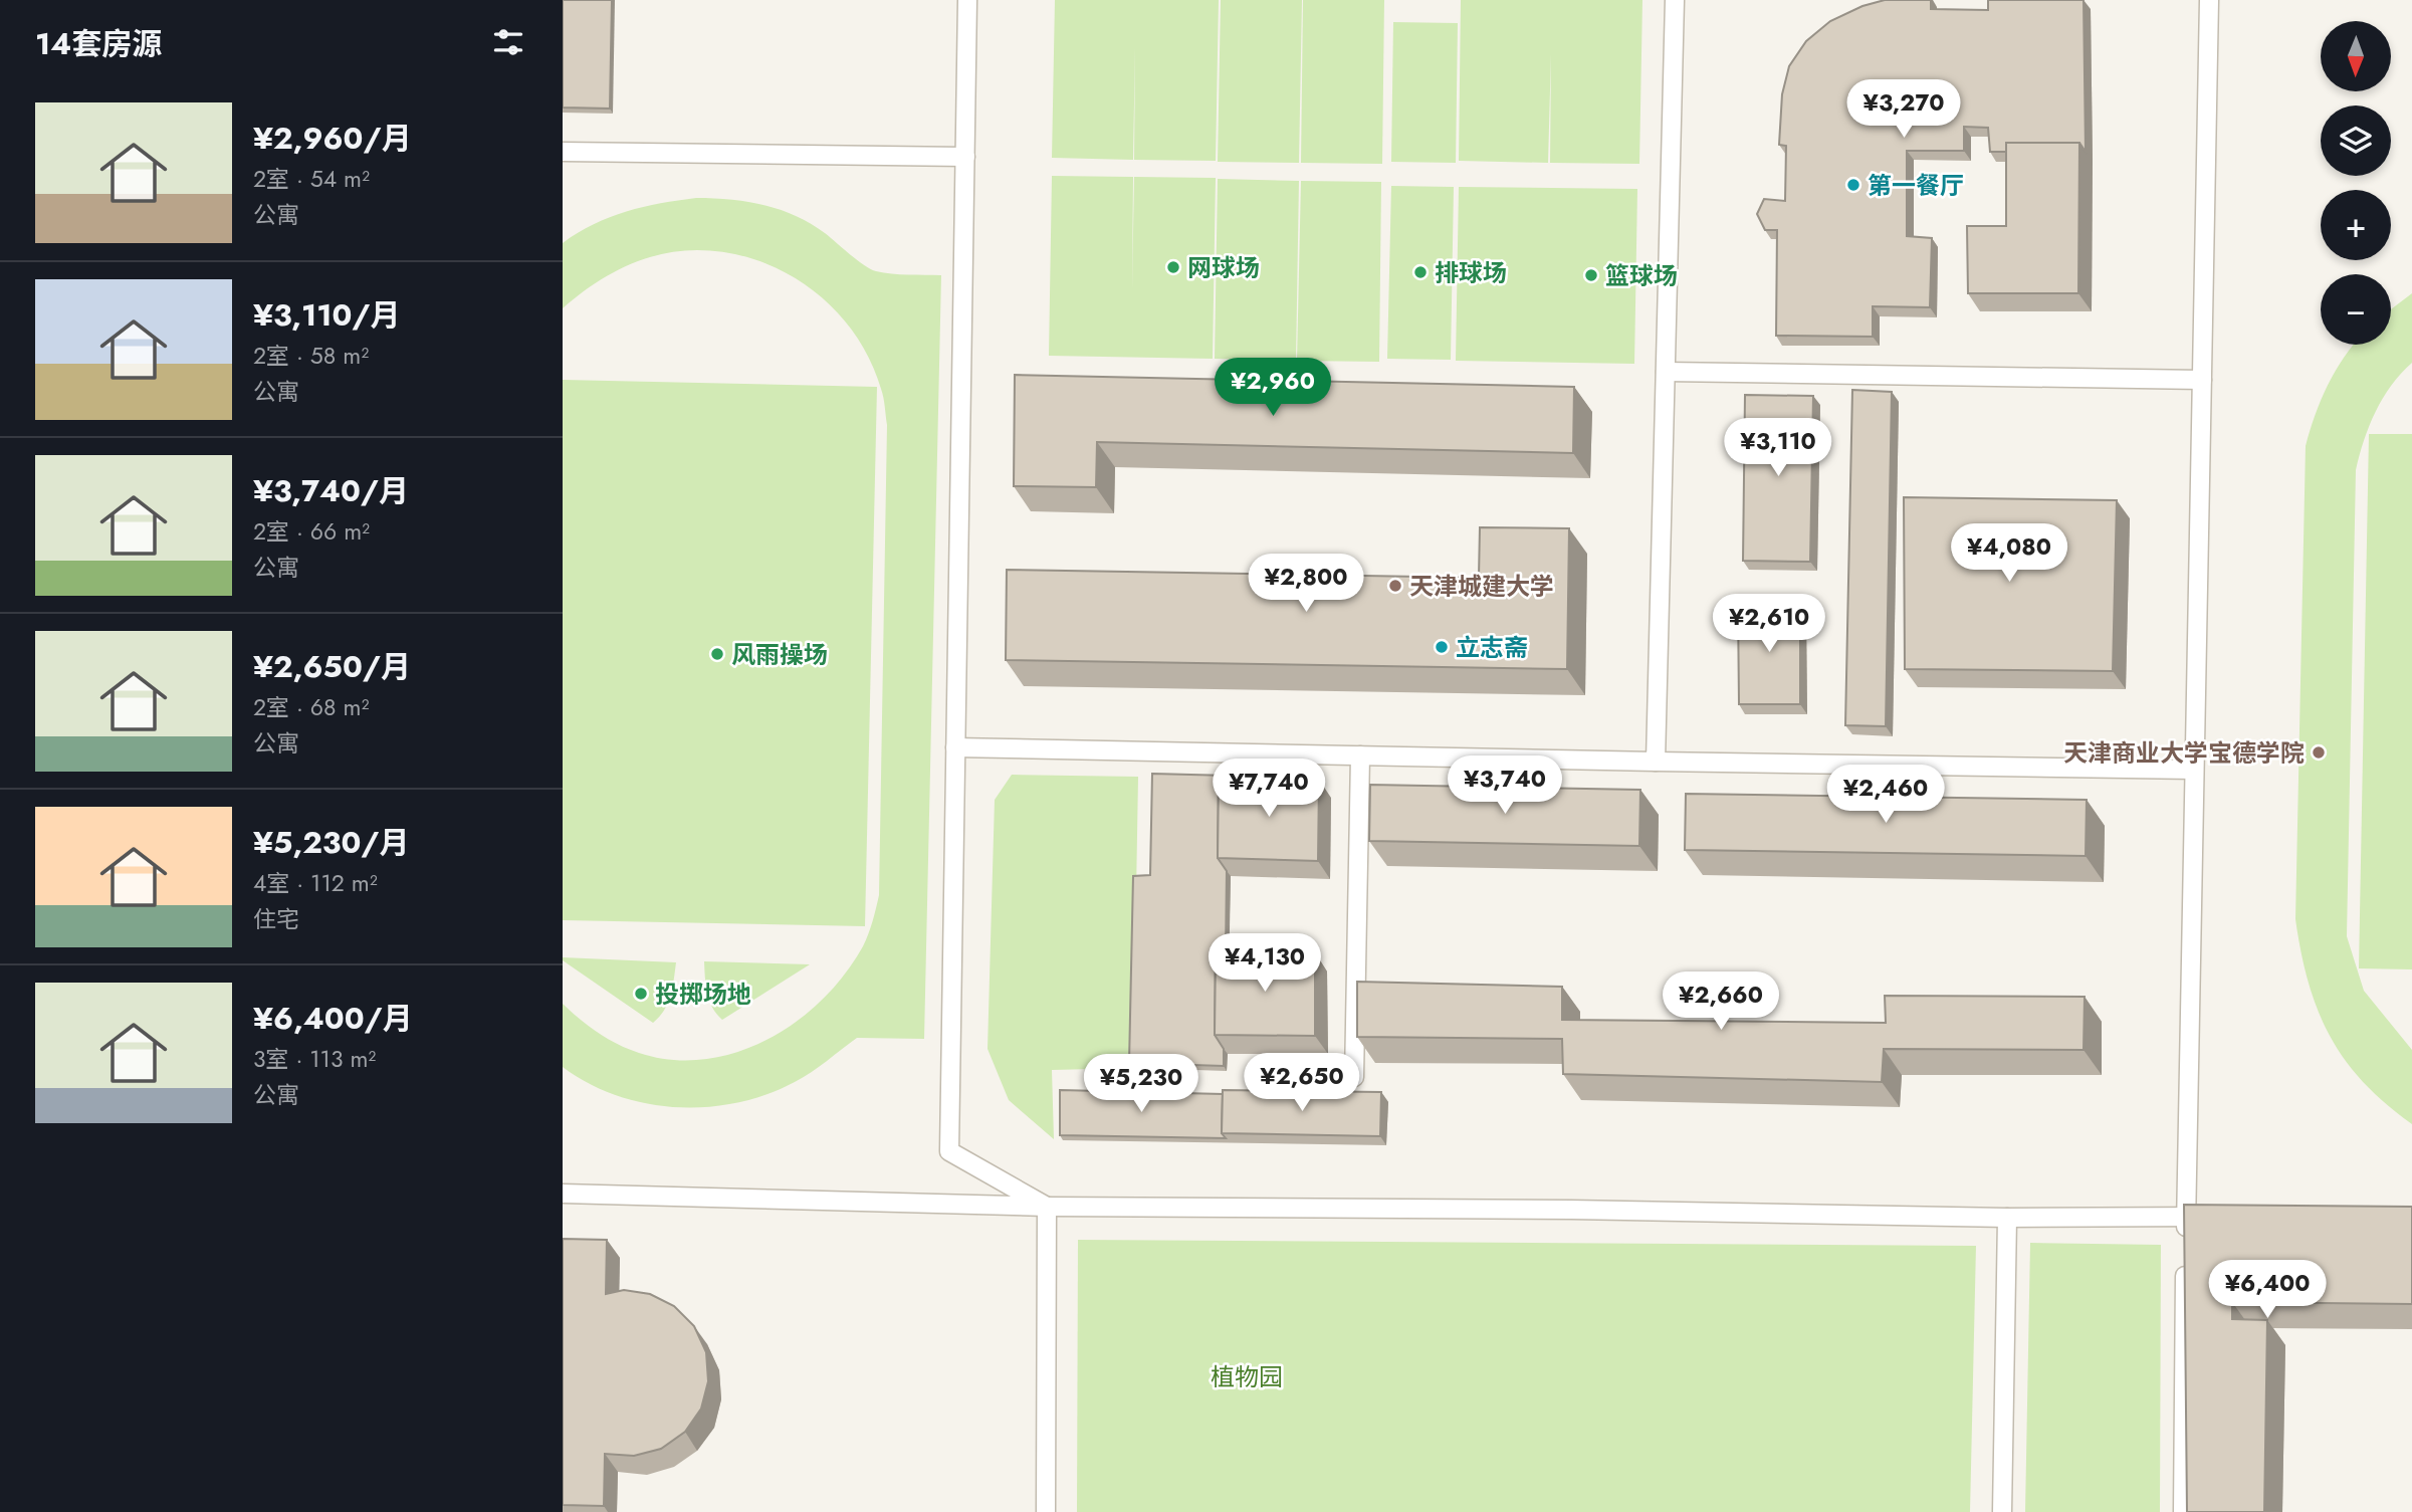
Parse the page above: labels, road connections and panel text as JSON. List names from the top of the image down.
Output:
{
  "parks": ["植物园"],
  "places": [
    "第一餐厅",
    "网球场",
    "排球场",
    "篮球场",
    "天津城建大学",
    "立志斋",
    "风雨操场",
    "天津商业大学宝德学院",
    "投掷场地"
  ],
  "north": "bottom",
  "page": {
    "heading": "14套房源",
    "map_buttons": ["+", "−"],
    "price": [
      "¥3,270",
      "¥2,960",
      "¥3,110",
      "¥4,080",
      "¥2,800",
      "¥2,610",
      "¥3,740",
      "¥7,740",
      "¥2,460",
      "¥4,130",
      "¥2,660",
      "¥2,650",
      "¥5,230",
      "¥6,400"
    ],
    "list": [
      {
        "name": "¥2,960/月",
        "note": "2室 · 54 m² · 公寓"
      },
      {
        "name": "¥3,110/月",
        "note": "2室 · 58 m² · 公寓"
      },
      {
        "name": "¥3,740/月",
        "note": "2室 · 66 m² · 公寓"
      },
      {
        "name": "¥2,650/月",
        "note": "2室 · 68 m² · 公寓"
      },
      {
        "name": "¥5,230/月",
        "note": "4室 · 112 m² · 住宅"
      },
      {
        "name": "¥6,400/月",
        "note": "3室 · 113 m² · 公寓"
      }
    ]
  }
}
